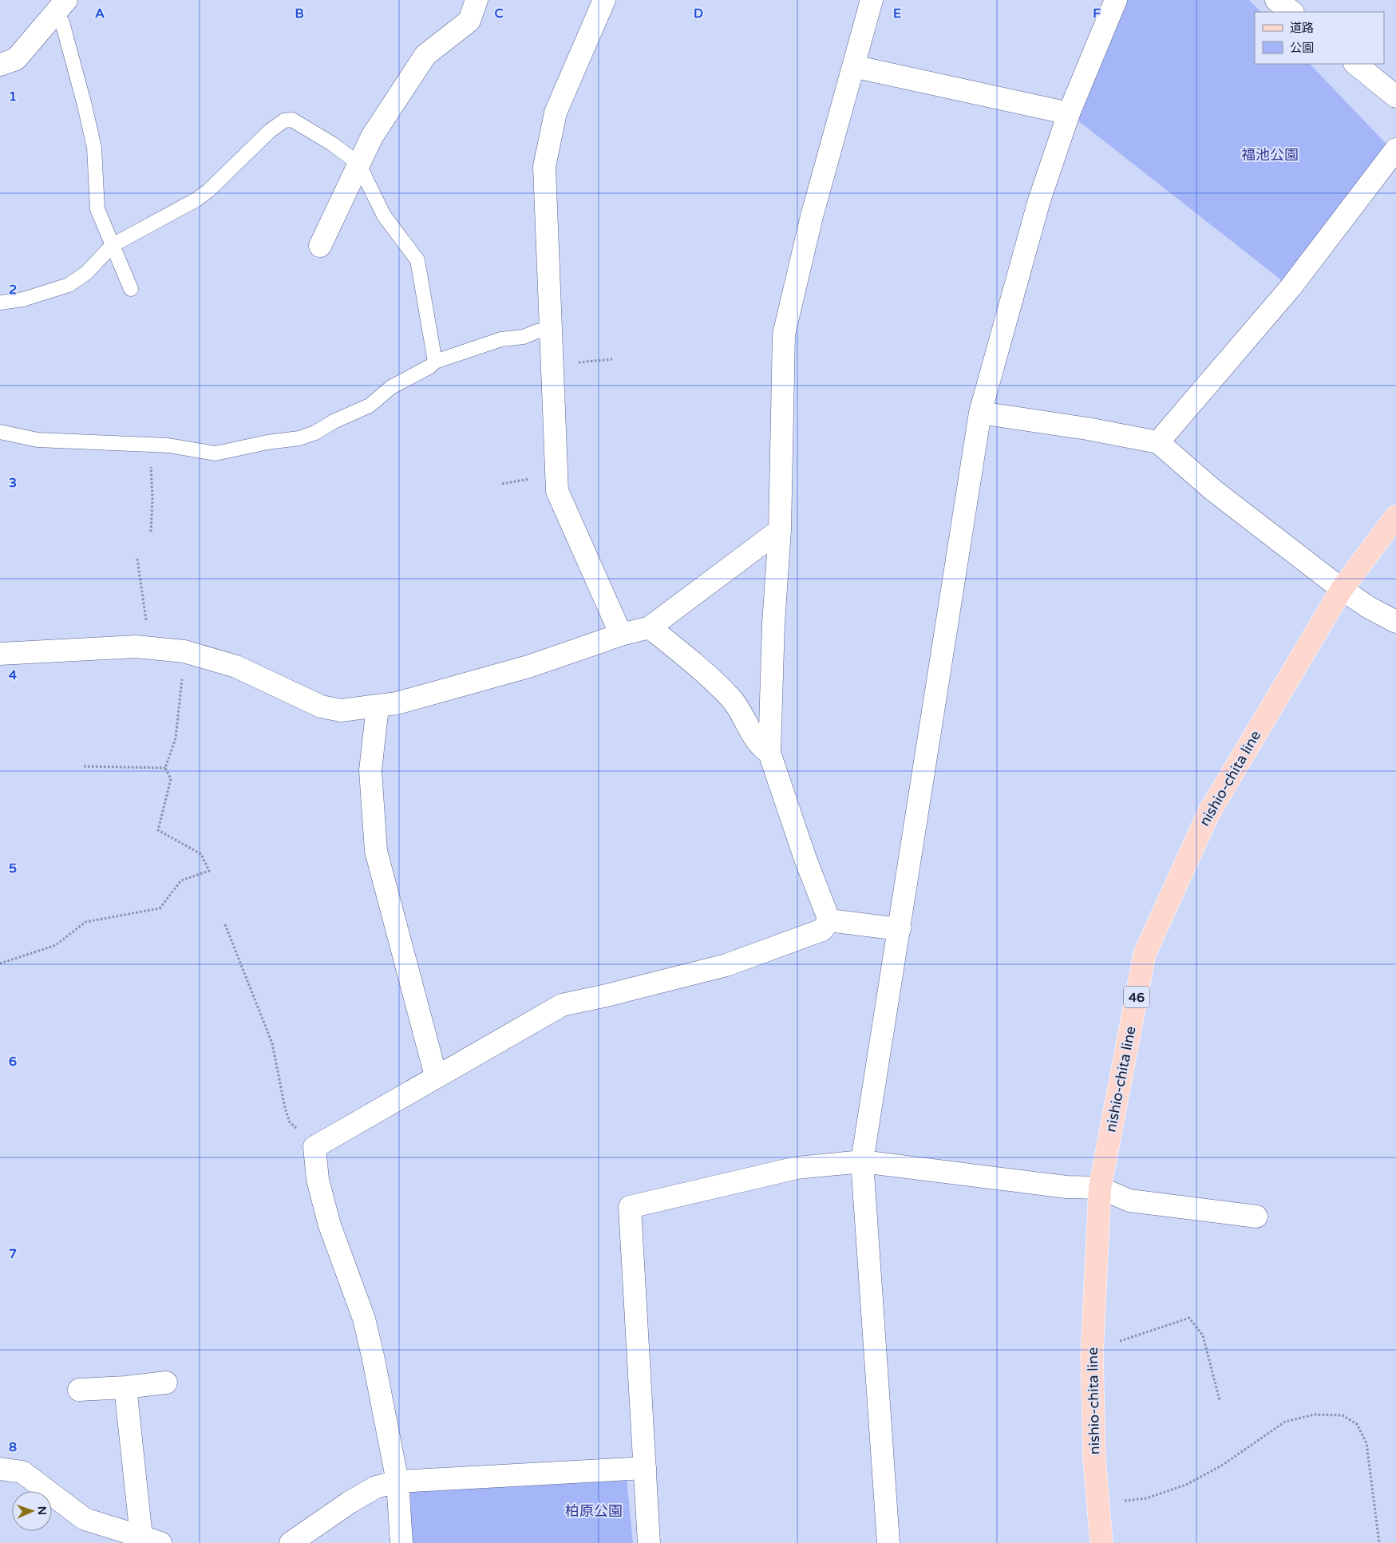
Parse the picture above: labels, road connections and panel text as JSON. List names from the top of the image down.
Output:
{
  "streets": {
    "main road": ["nishio-chita line", "46"]
  },
  "parks": ["福池公園", "柏原公園"],
  "legend": ["道路", "公園"],
  "north": "right",
  "grid": {
    "columns": [
      "A",
      "B",
      "C",
      "D",
      "E",
      "F"
    ],
    "rows": [
      "1",
      "2",
      "3",
      "4",
      "5",
      "6",
      "7",
      "8"
    ]
  }
}
